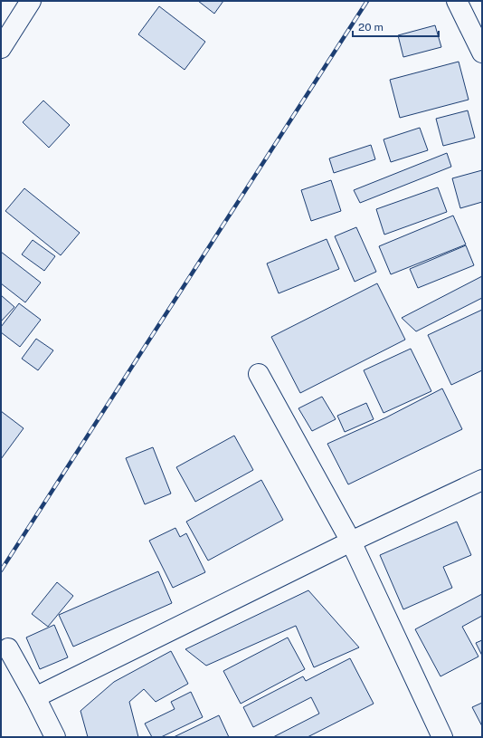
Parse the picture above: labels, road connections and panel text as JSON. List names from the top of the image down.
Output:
{
  "scale_bar": "20 m"
}
